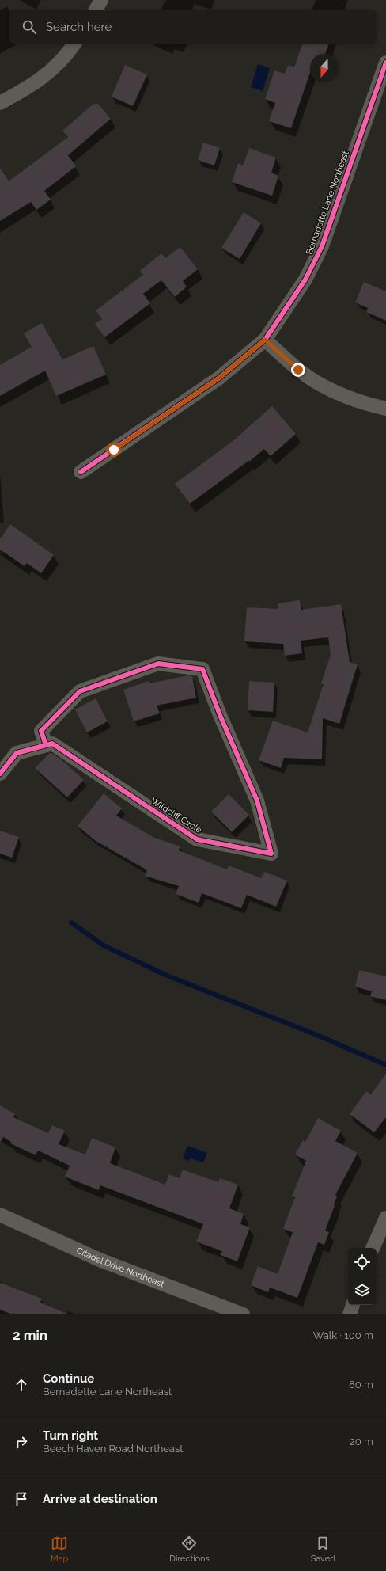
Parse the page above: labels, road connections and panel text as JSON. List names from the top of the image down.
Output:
{
  "streets": {
    "street": ["Bernadette Lane Northeast", "Wildcliff Circle", "Citadel Drive Northeast"]
  },
  "north": "bottom",
  "page": {
    "search": "Search here",
    "heading": ["2 min", "Walk · 100 m"],
    "list": [
      ["Continue", "Bernadette Lane Northeast", "80 m"],
      ["Turn right", "Beech Haven Road Northeast", "20 m"],
      "Arrive at destination"
    ],
    "nav": ["Map", "Directions", "Saved"]
  }
}
